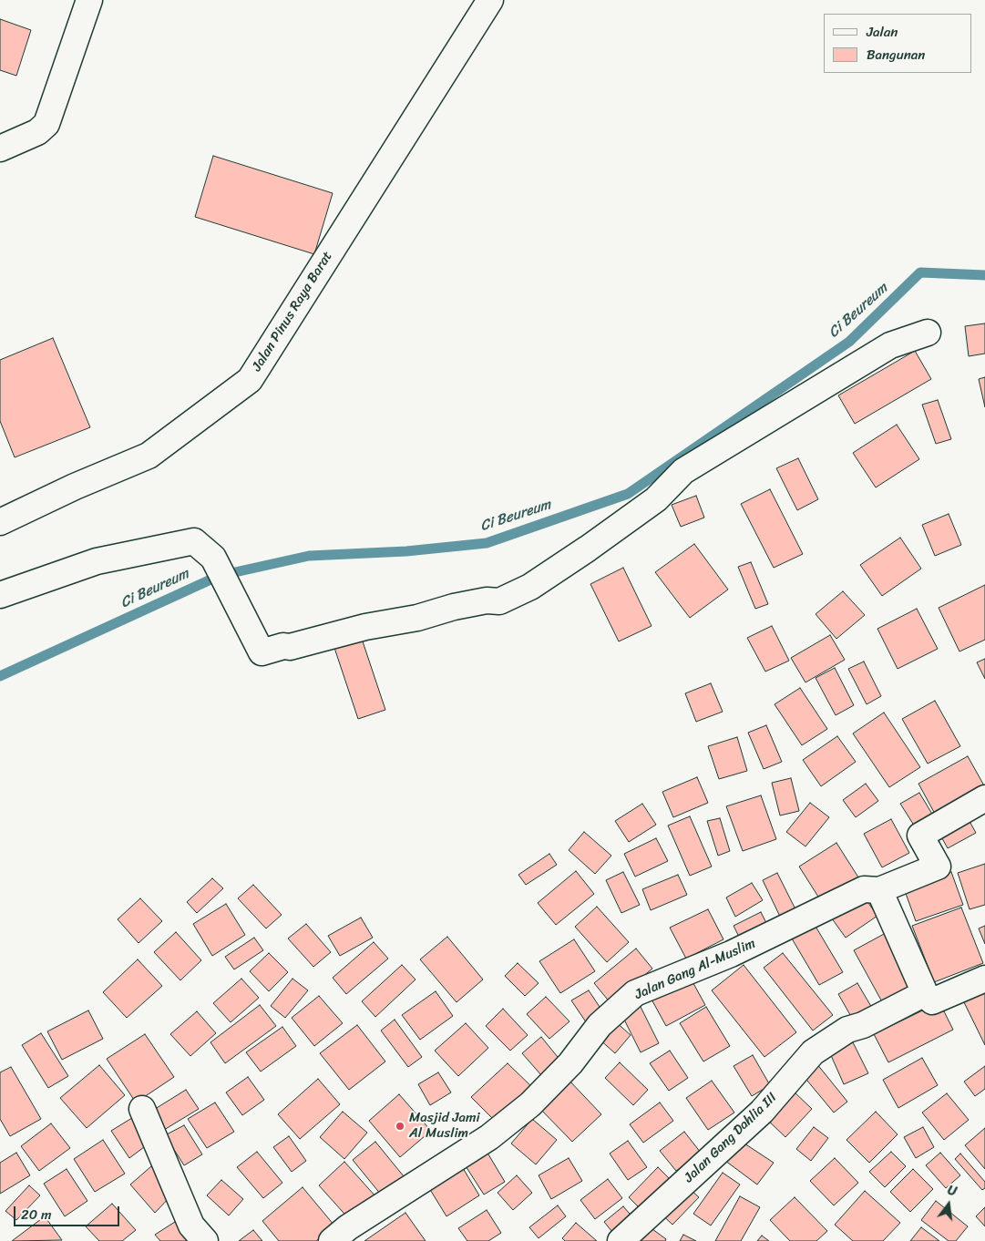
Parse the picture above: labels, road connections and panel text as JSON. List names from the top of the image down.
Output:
{
  "streets": {
    "street": ["Jalan Pinus Raya Barat", "Jalan Gang Al-Muslim", "Jalan Gang Dahlia III"]
  },
  "water": ["Ci Beureum"],
  "places": ["Masjid Jami Al Muslim"],
  "legend": ["Jalan", "Bangunan"],
  "scale_bar": "20 m",
  "north": "top"
}
